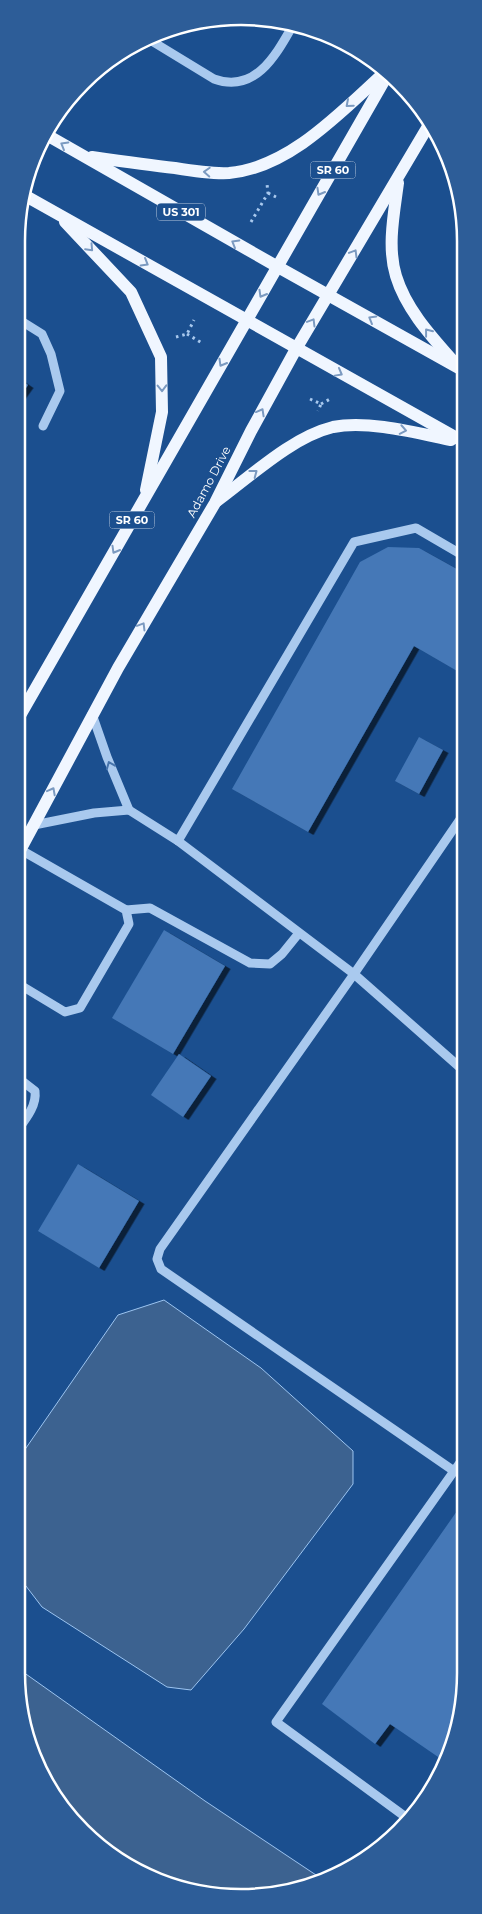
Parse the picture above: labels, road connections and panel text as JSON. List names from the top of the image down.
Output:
{
  "streets": {
    "main road": ["SR 60", "US 301", "Adamo Drive"]
  },
  "crossings": [
    ["SR 60", "US 301"],
    ["US 301", "Adamo Drive"]
  ]
}
